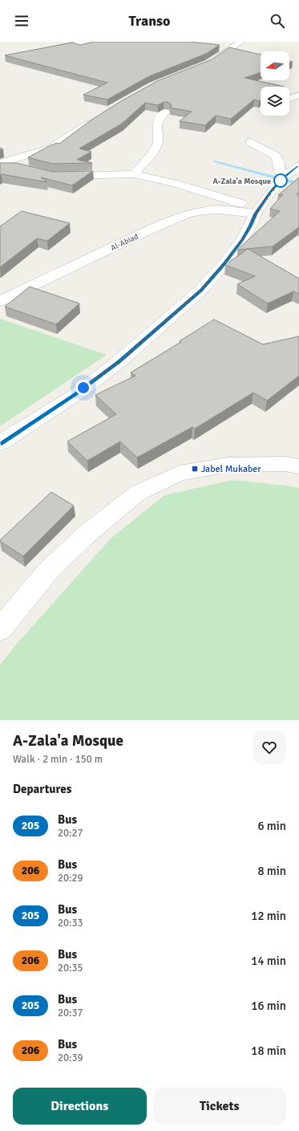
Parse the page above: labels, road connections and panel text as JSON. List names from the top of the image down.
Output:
{
  "streets": {
    "street": ["Al-Abiad"]
  },
  "places": {
    "other": ["A-Zala'a Mosque"],
    "transit": ["Jabel Mukaber"]
  },
  "lines": ["bus line 205"],
  "north": "left",
  "page": {
    "header": "Transo",
    "heading": [
      ["A-Zala'a Mosque", "Walk · 2 min · 150 m"],
      "Departures"
    ],
    "list": [
      {
        "mark": "205",
        "name": "Bus",
        "note": "20:27",
        "value": "6 min"
      },
      {
        "mark": "206",
        "name": "Bus",
        "note": "20:29",
        "value": "8 min"
      },
      {
        "mark": "205",
        "name": "Bus",
        "note": "20:33",
        "value": "12 min"
      },
      {
        "mark": "206",
        "name": "Bus",
        "note": "20:35",
        "value": "14 min"
      },
      {
        "mark": "205",
        "name": "Bus",
        "note": "20:37",
        "value": "16 min"
      },
      {
        "mark": "206",
        "name": "Bus",
        "note": "20:39",
        "value": "18 min"
      }
    ],
    "buttons": ["Directions", "Tickets"]
  }
}
